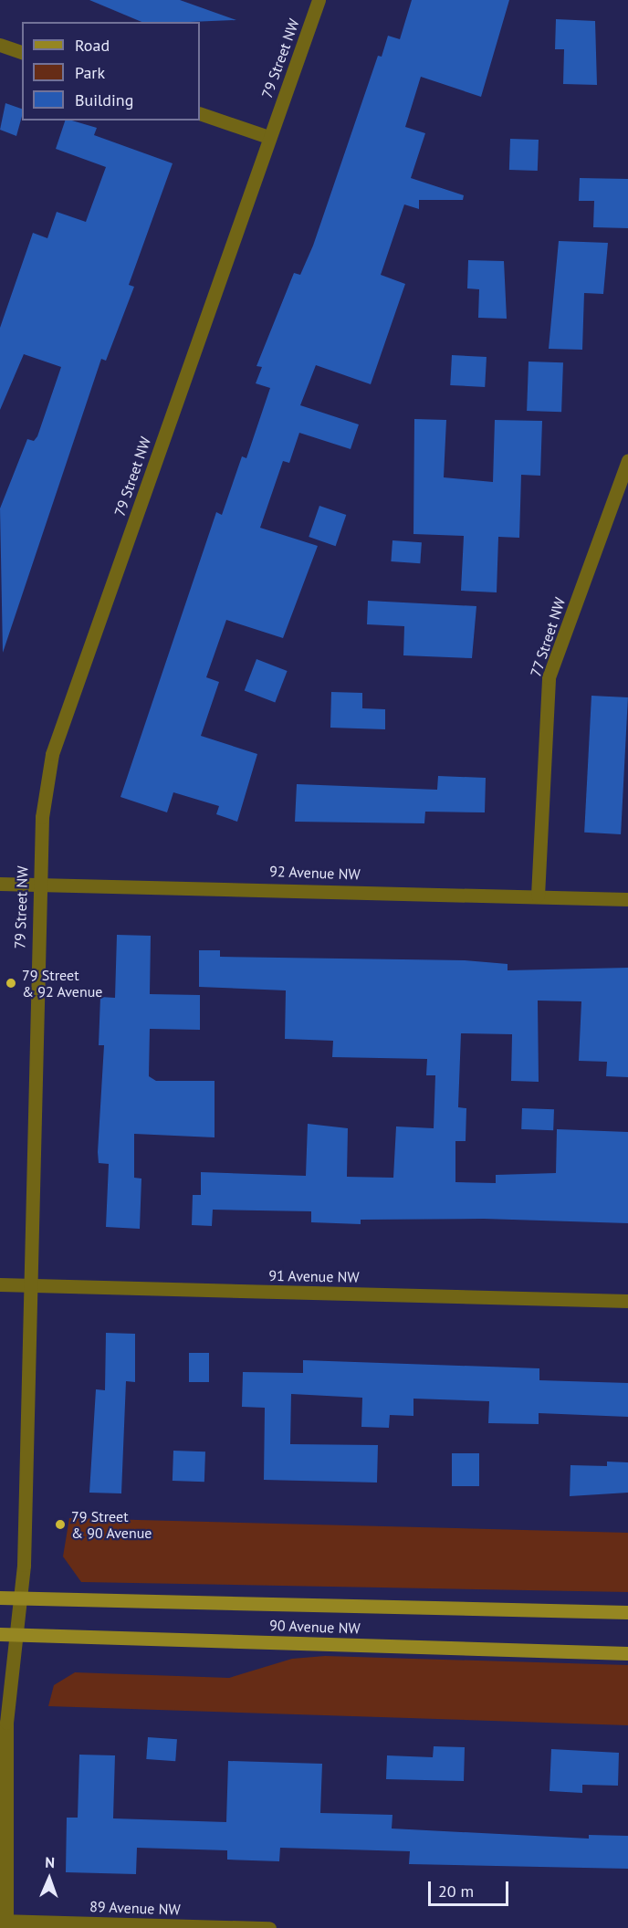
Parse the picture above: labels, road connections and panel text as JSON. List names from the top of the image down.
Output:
{
  "streets": {
    "main road": ["90 Avenue NW"],
    "street": [
      "79 Street NW",
      "77 Street NW",
      "92 Avenue NW",
      "91 Avenue NW",
      "89 Avenue NW"
    ]
  },
  "crossings": [
    ["79 Street NW", "92 Avenue NW"],
    ["79 Street NW", "91 Avenue NW"],
    ["79 Street NW", "90 Avenue NW"],
    ["79 Street NW", "89 Avenue NW"],
    ["77 Street NW", "92 Avenue NW"]
  ],
  "places": ["79 Street & 92 Avenue", "79 Street & 90 Avenue"],
  "legend": ["Road", "Park", "Building"],
  "scale_bar": "20 m",
  "north": "top"
}
